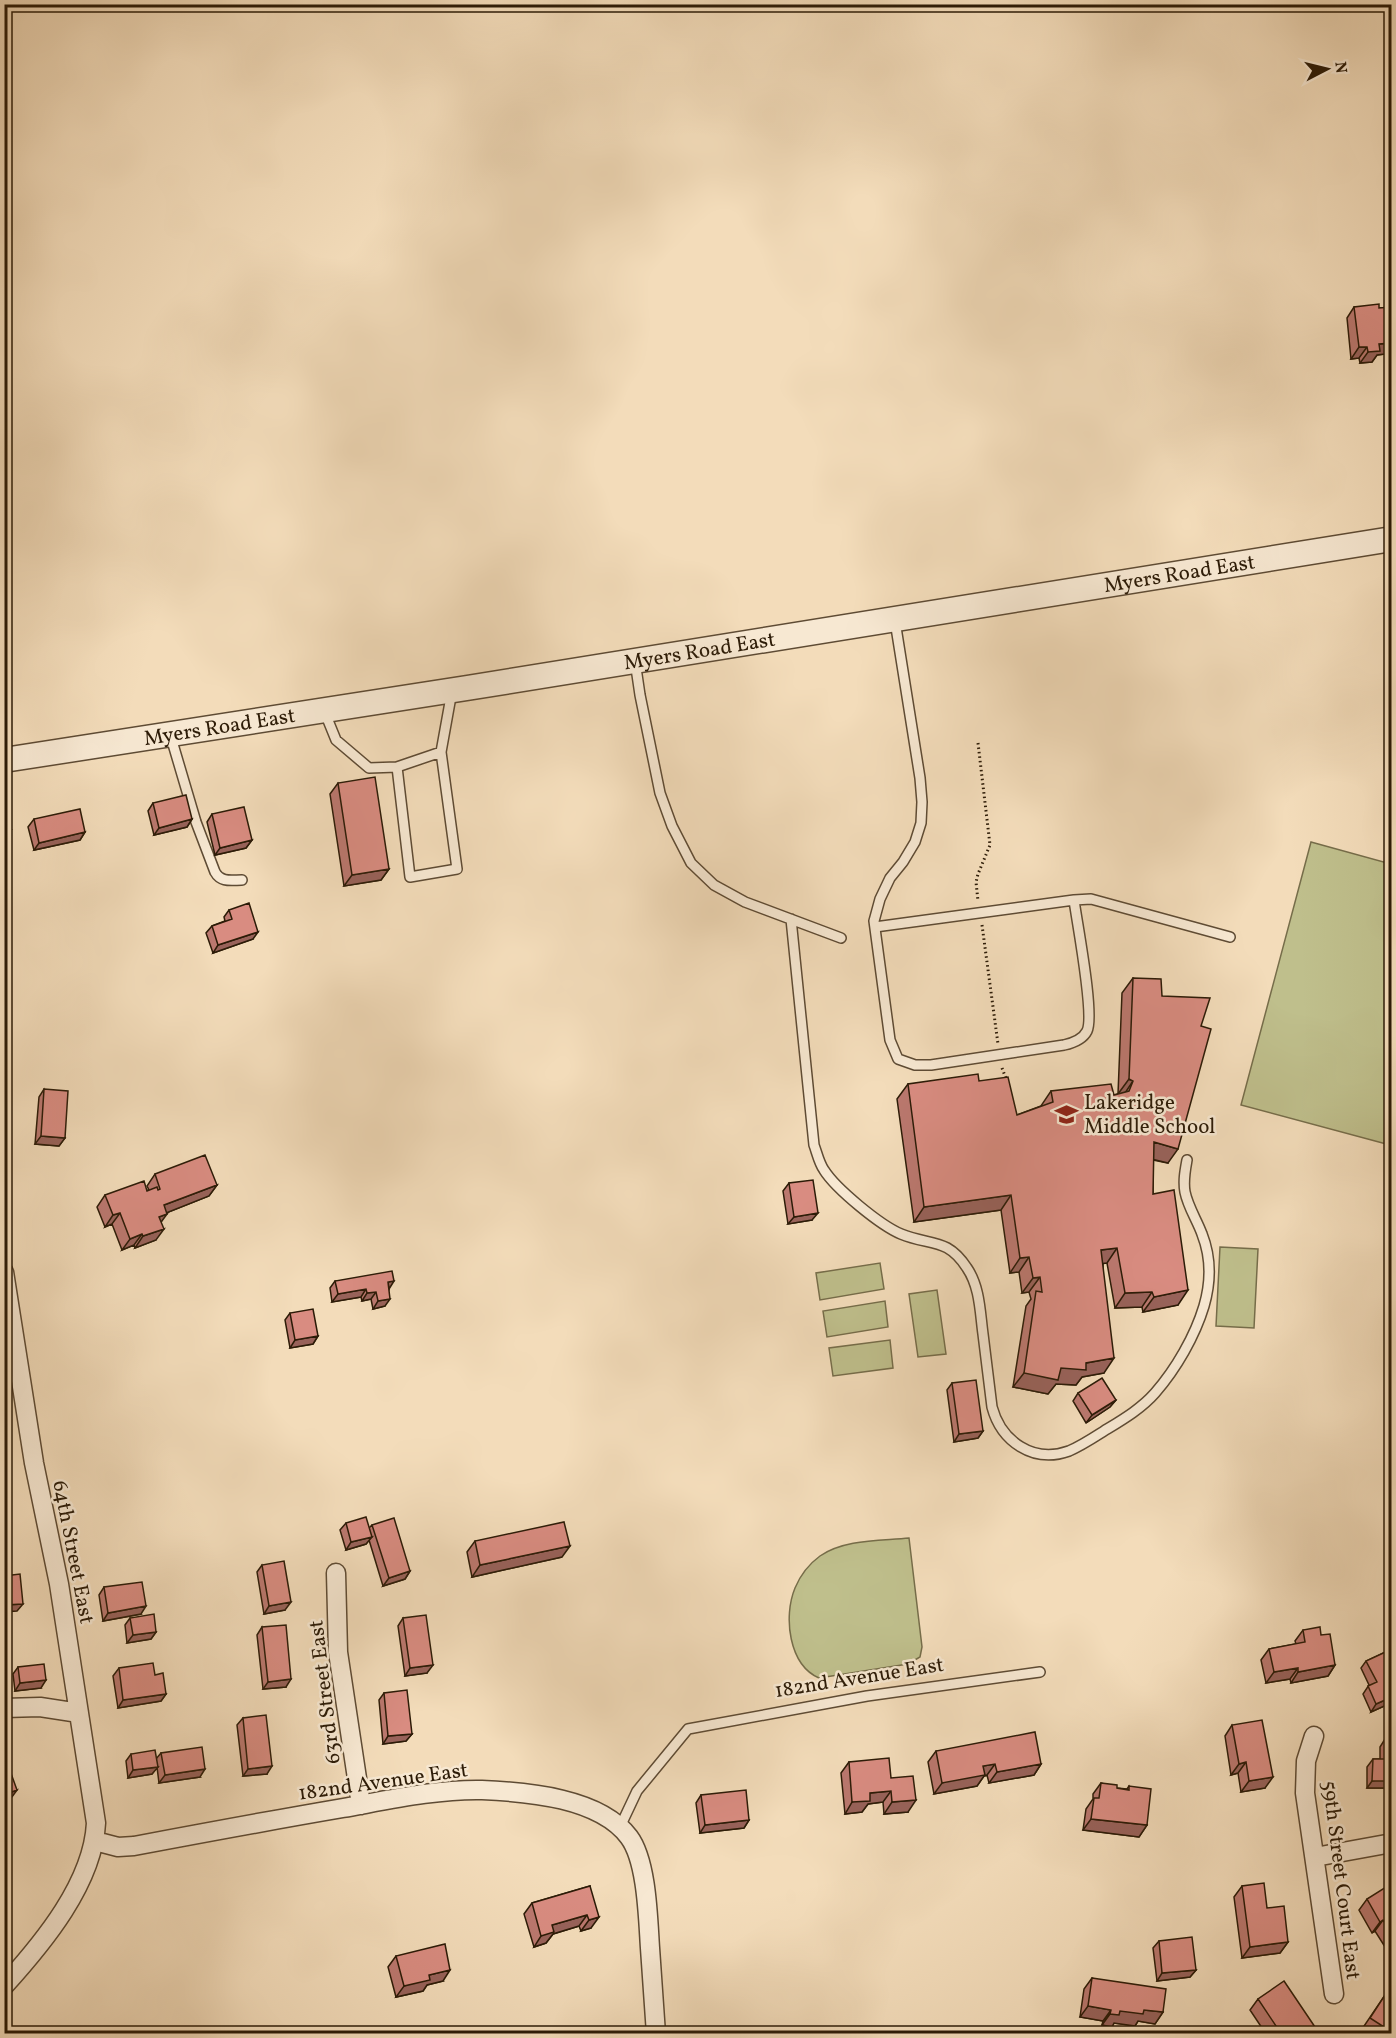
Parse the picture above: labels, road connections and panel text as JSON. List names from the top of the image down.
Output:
{
  "streets": {
    "street": [
      "Myers Road East",
      "64th Street East",
      "182nd Avenue East",
      "63rd Street East",
      "59th Street Court East"
    ]
  },
  "crossings": [
    ["64th Street East", "182nd Avenue East"],
    ["182nd Avenue East", "63rd Street East"]
  ],
  "places": {
    "school or university": ["Lakeridge Middle School"]
  },
  "north": "right"
}
